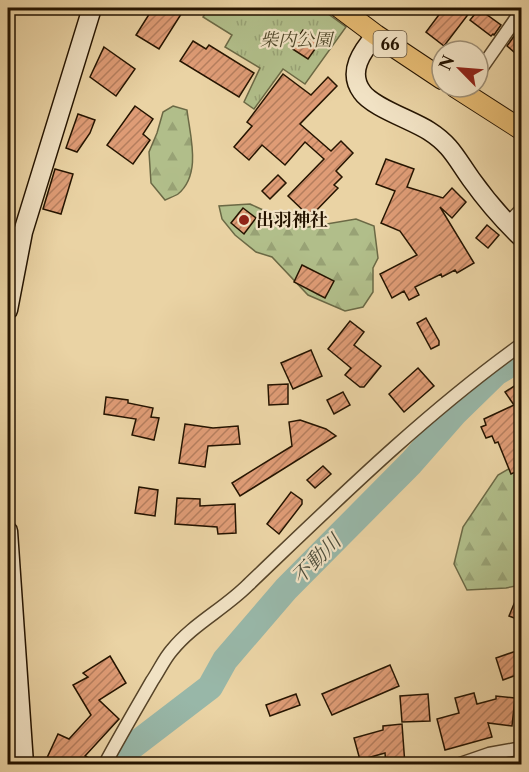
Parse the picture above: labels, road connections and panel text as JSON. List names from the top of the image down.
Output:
{
  "streets": {
    "main road": ["66"]
  },
  "water": ["不動川"],
  "parks": ["柴内公園"],
  "places": ["出羽神社"],
  "north": "top left"
}
